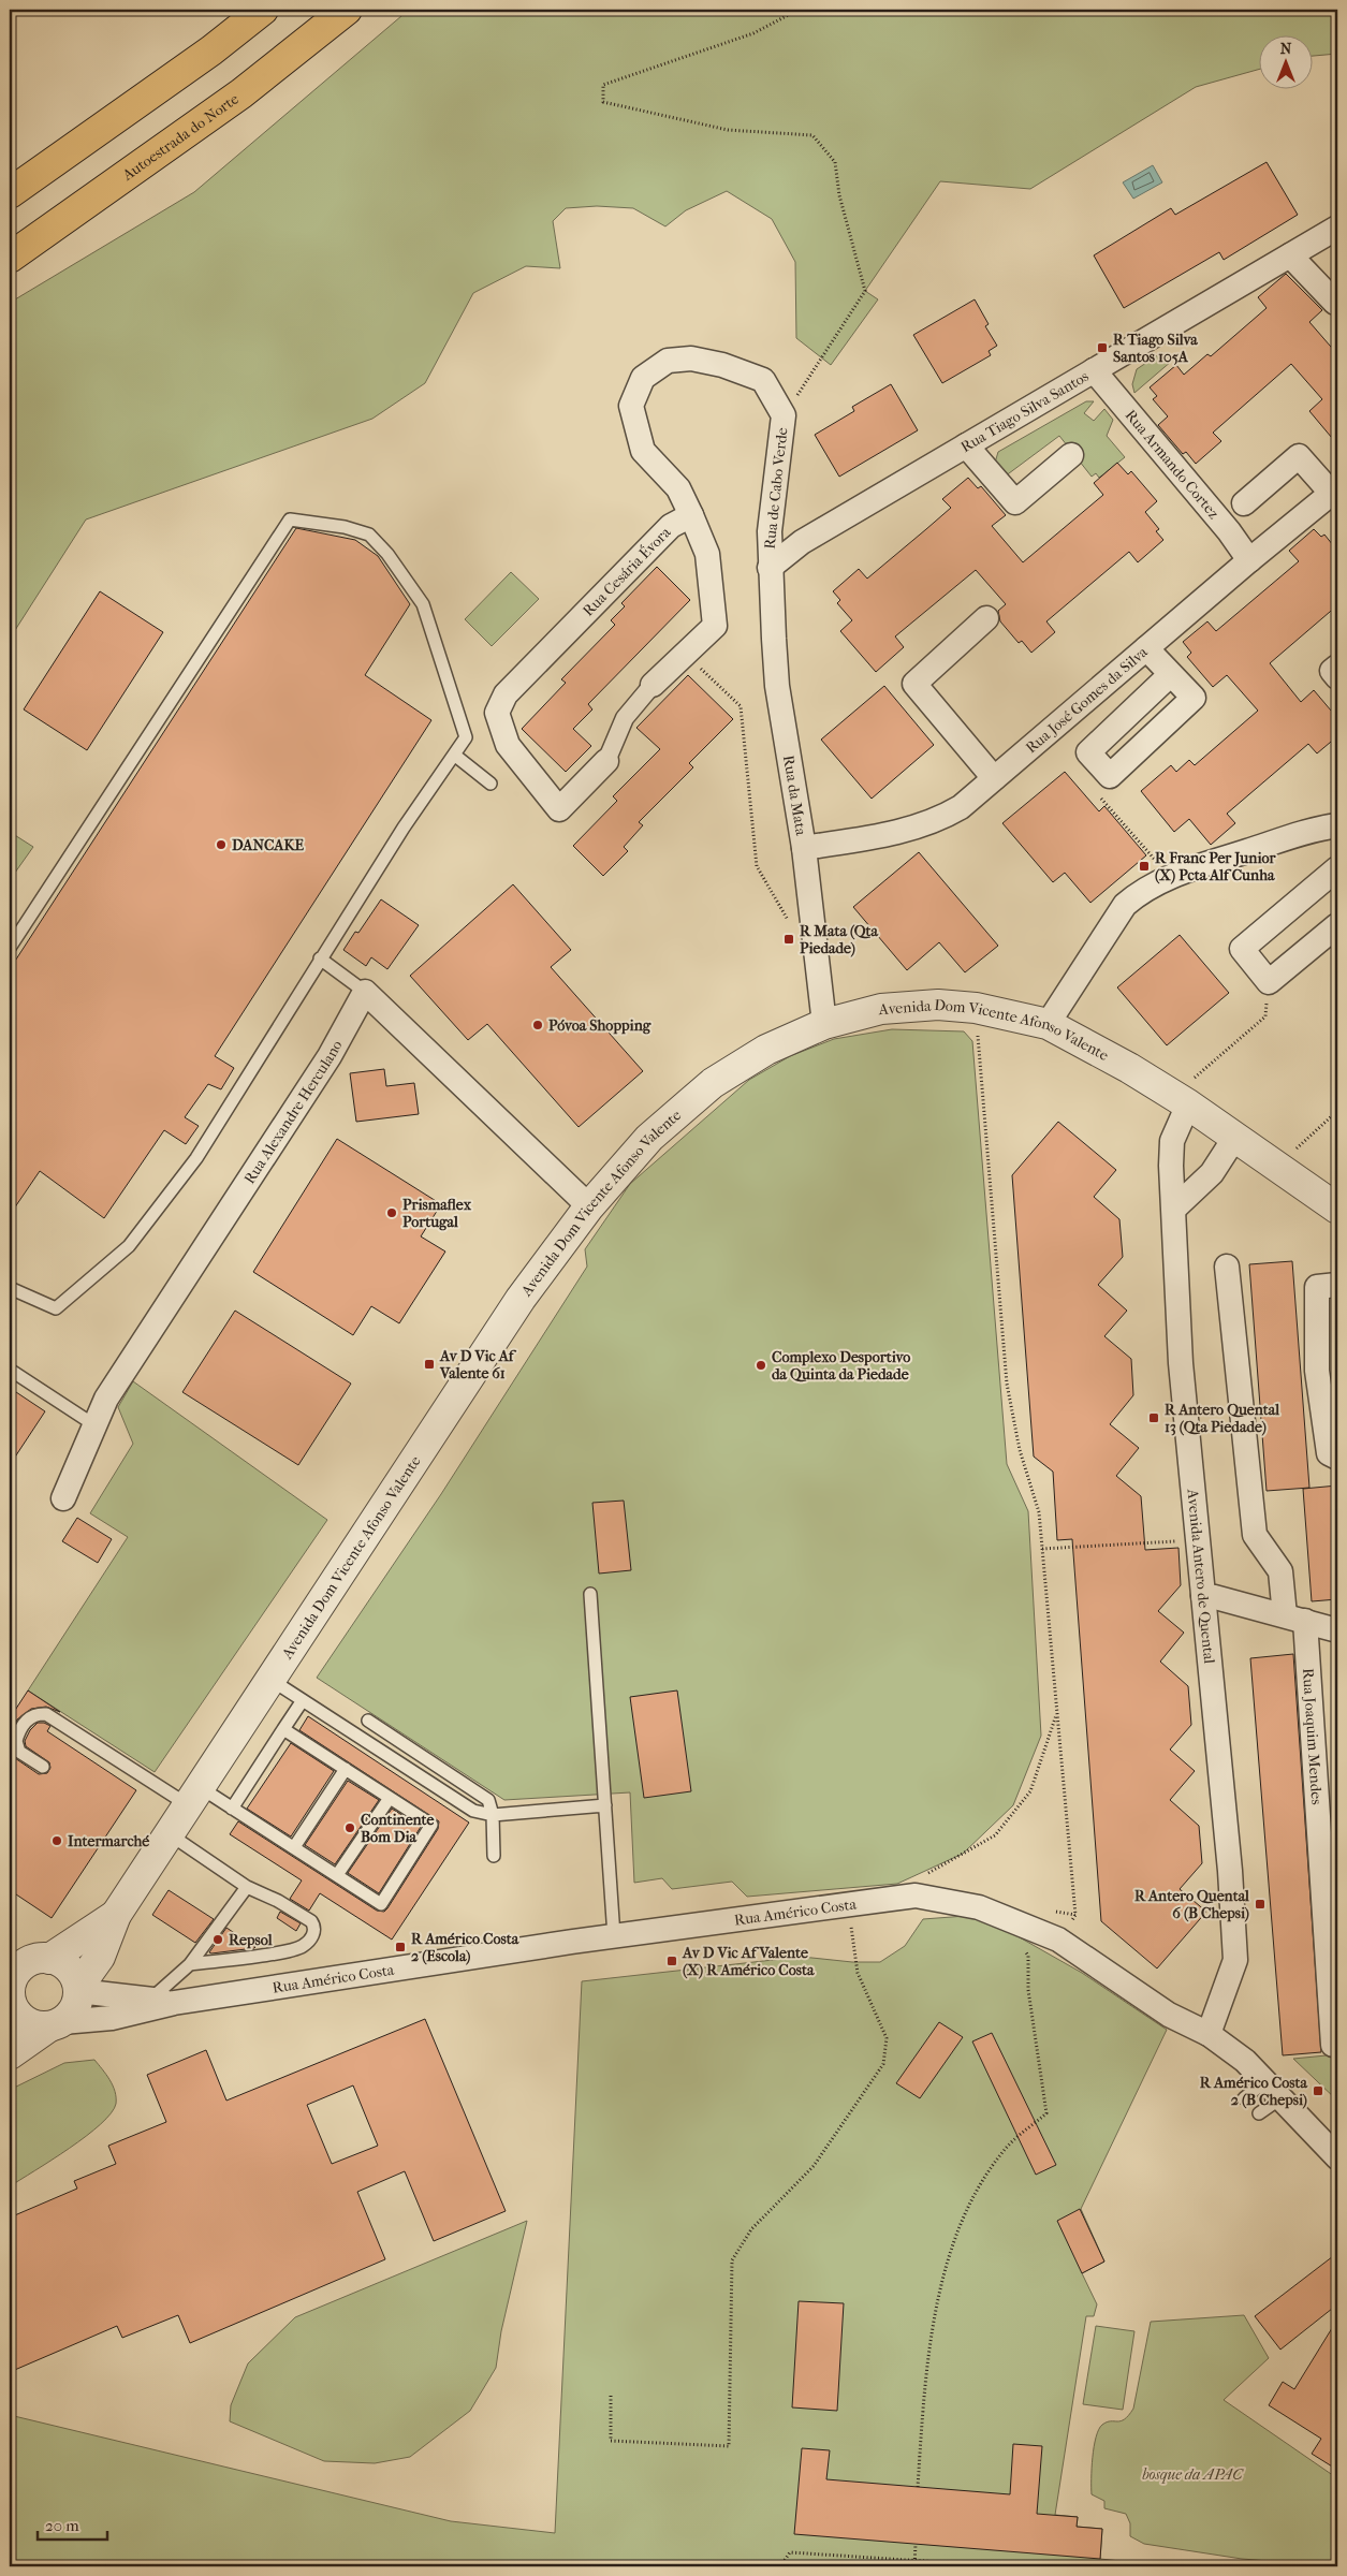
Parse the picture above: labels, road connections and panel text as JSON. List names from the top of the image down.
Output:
{
  "streets": {
    "highway": ["Autoestrada do Norte"],
    "street": [
      "Rua Tiago Silva Santos",
      "Rua Armando Cortez",
      "Rua de Cabo Verde",
      "Rua Cesária Évora",
      "Rua José Gomes da Silva",
      "Rua da Mata",
      "Avenida Dom Vicente Afonso Valente",
      "Rua Alexandre Herculano",
      "Avenida Antero de Quental",
      "Rua Joaquim Mendes",
      "Rua Américo Costa"
    ]
  },
  "crossings": [
    ["Rua Tiago Silva Santos", "Rua Armando Cortez"],
    ["Rua Tiago Silva Santos", "Rua de Cabo Verde"],
    ["Rua Tiago Silva Santos", "Rua da Mata"],
    ["Rua Armando Cortez", "Rua José Gomes da Silva"],
    ["Rua de Cabo Verde", "Rua Cesária Évora"],
    ["Rua de Cabo Verde", "Rua da Mata"],
    ["Rua José Gomes da Silva", "Rua da Mata"],
    ["Rua da Mata", "Avenida Dom Vicente Afonso Valente"],
    ["Avenida Dom Vicente Afonso Valente", "Avenida Antero de Quental"],
    ["Avenida Antero de Quental", "Rua Américo Costa"]
  ],
  "parks": ["bosque da APAC"],
  "places": {
    "transit": [
      "R Tiago Silva Santos 105A",
      "R Franc Per Junior (X) Pcta Alf Cunha",
      "R Mata (Qta Piedade)",
      "Av D Vic Af Valente 61",
      "R Antero Quental 13 (Qta Piedade)",
      "R Antero Quental 6 (B Chepsi)",
      "R Américo Costa 2 (Escola)",
      "Av D Vic Af Valente (X) R Américo Costa",
      "R Américo Costa 2 (B Chepsi)"
    ],
    "other": [
      "DANCAKE",
      "Póvoa Shopping",
      "Prismaflex Portugal",
      "Complexo Desportivo da Quinta da Piedade",
      "Continente Bom Dia",
      "Intermarché",
      "Repsol"
    ]
  },
  "scale_bar": "20 m",
  "north": "top"
}
